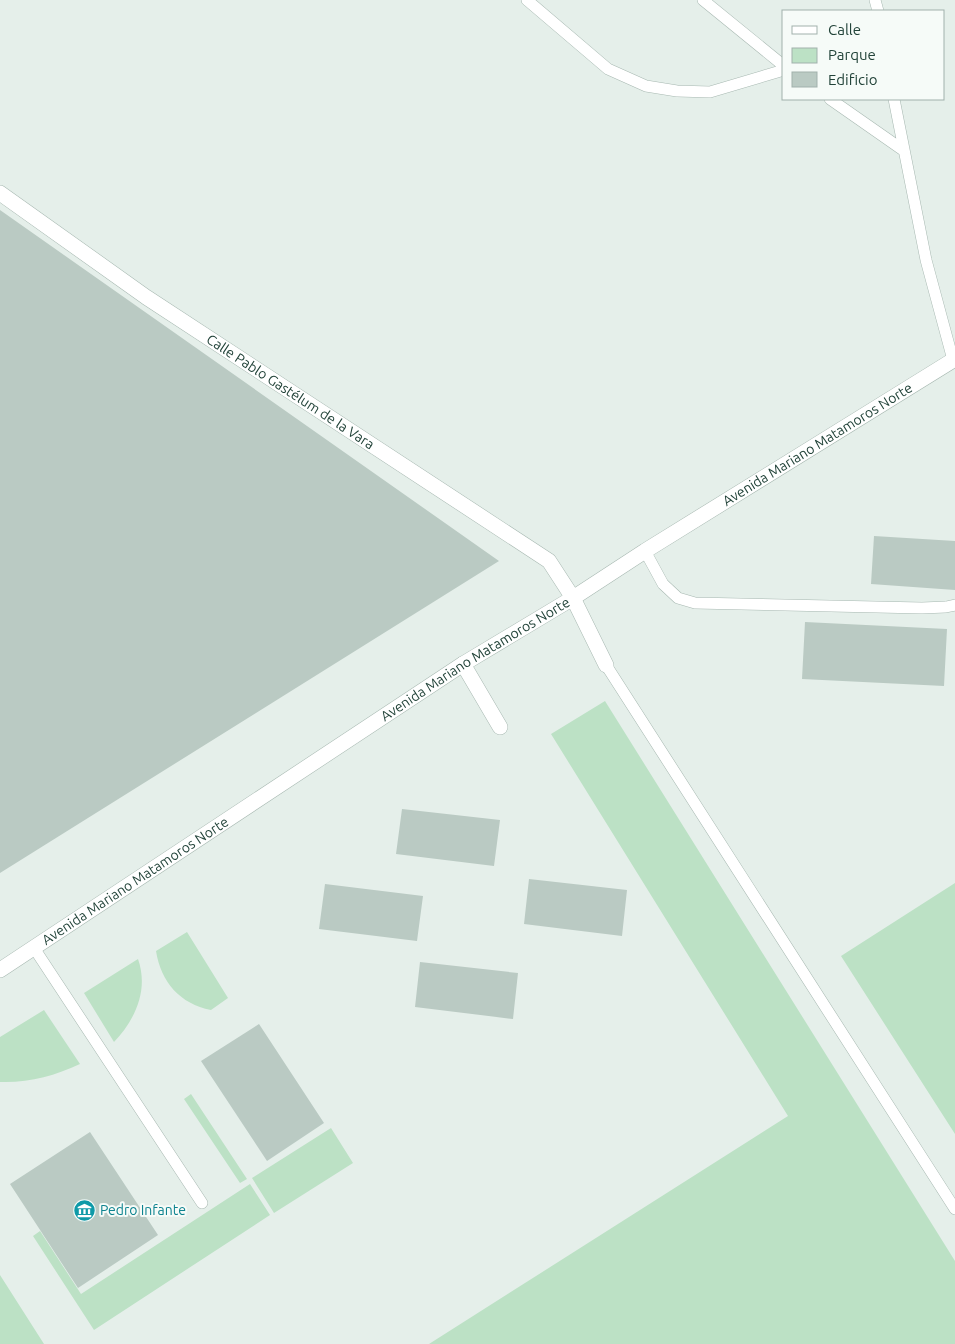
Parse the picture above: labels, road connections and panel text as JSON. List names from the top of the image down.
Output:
{
  "streets": {
    "street": ["Calle Pablo Gastélum de la Vara", "Avenida Mariano Matamoros Norte"]
  },
  "crossings": [
    ["Calle Pablo Gastélum de la Vara", "Avenida Mariano Matamoros Norte"]
  ],
  "places": {
    "museum": ["Pedro Infante"]
  },
  "legend": ["Calle", "Parque", "Edificio"]
}
